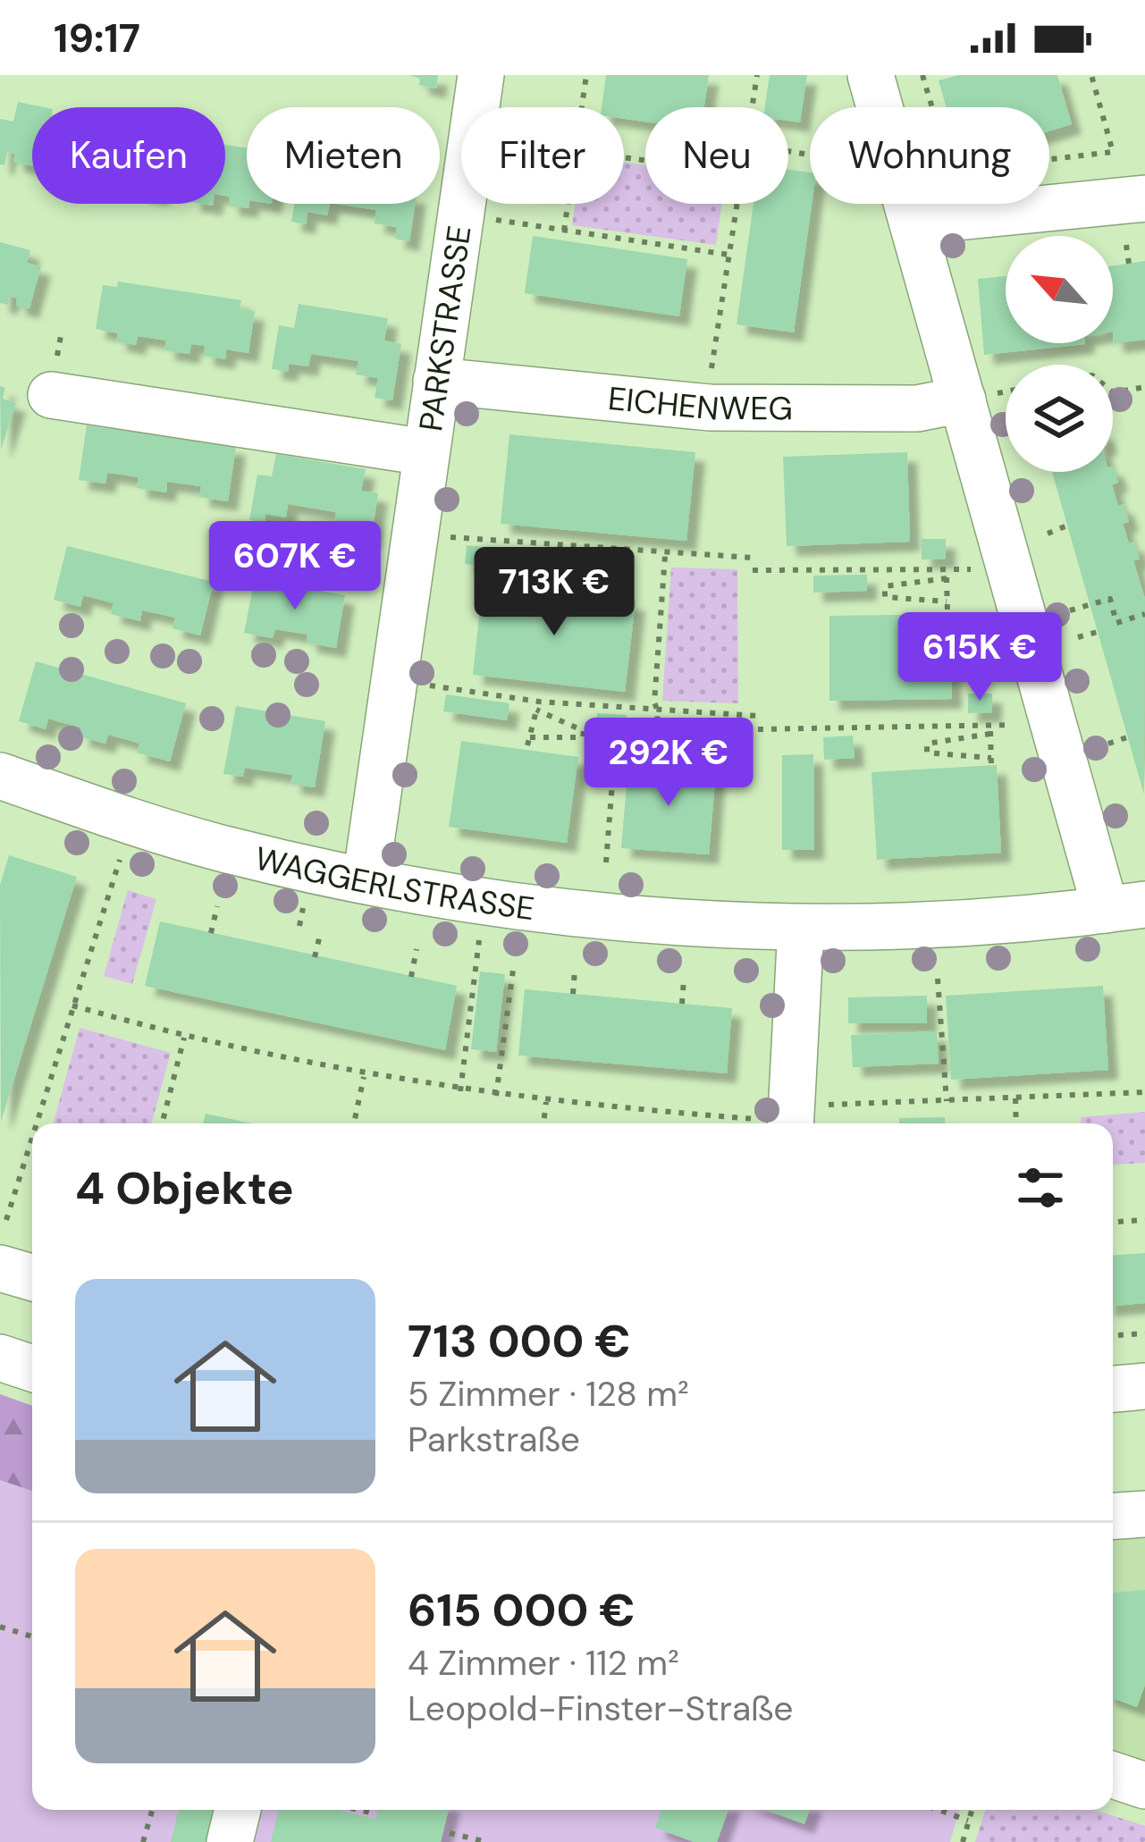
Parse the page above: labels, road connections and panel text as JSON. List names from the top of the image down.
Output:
{
  "streets": {
    "street": ["PARKSTRASSE", "EICHENWEG", "WAGGERLSTRASSE"]
  },
  "crossings": [
    ["PARKSTRASSE", "EICHENWEG"],
    ["PARKSTRASSE", "WAGGERLSTRASSE"]
  ],
  "north": "top left",
  "page": {
    "status": "19:17",
    "chip": [
      "Kaufen",
      "Mieten",
      "Filter",
      "Neu",
      "Wohnung"
    ],
    "price": [
      "607K €",
      "713K €",
      "615K €",
      "292K €"
    ],
    "heading": "4 Objekte",
    "list": [
      {
        "name": "713 000 €",
        "note": "5 Zimmer · 128 m² · Parkstraße"
      },
      {
        "name": "615 000 €",
        "note": "4 Zimmer · 112 m² · Leopold-Finster-Straße"
      }
    ]
  }
}
